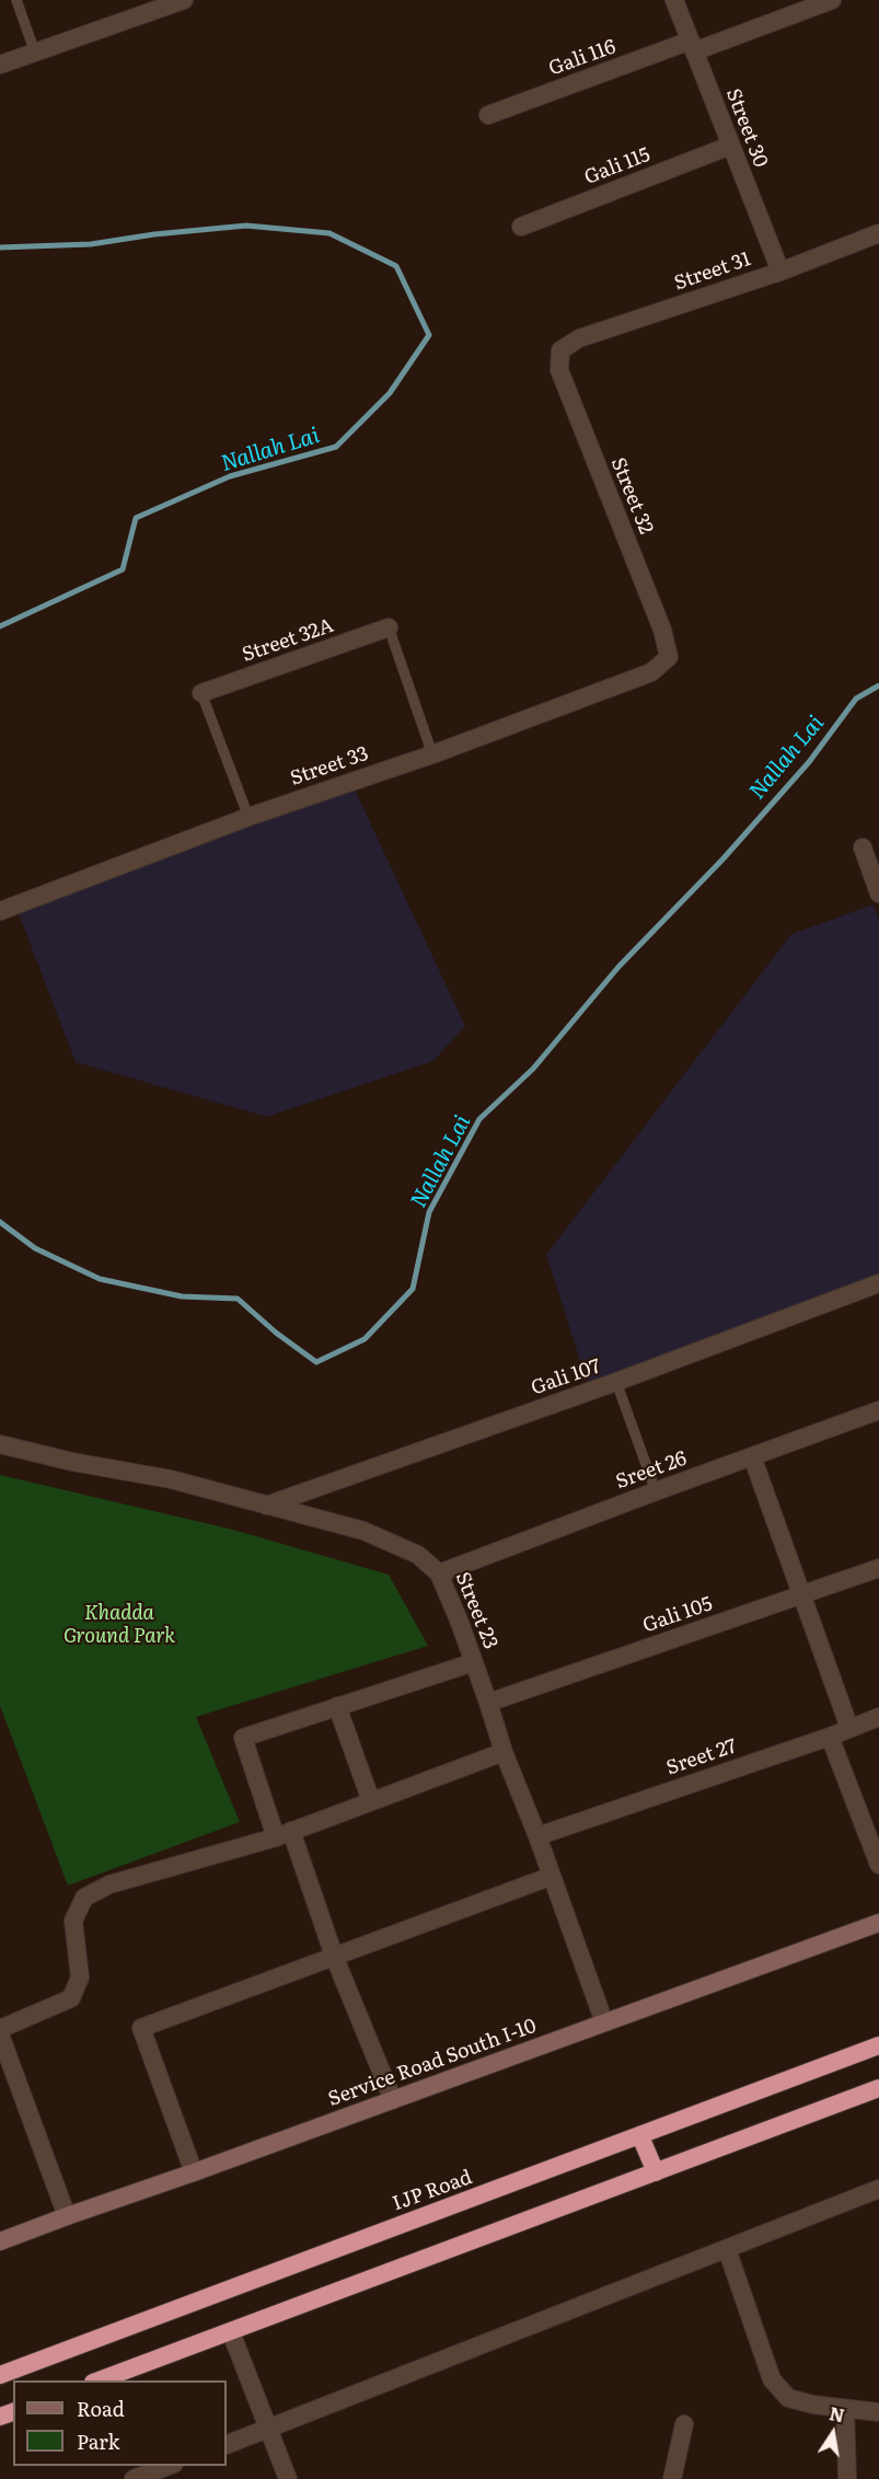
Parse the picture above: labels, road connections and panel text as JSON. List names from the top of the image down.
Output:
{
  "streets": {
    "highway": ["IJP Road"],
    "main road": ["Service Road South I-10"],
    "street": [
      "Gali 116",
      "Street 30",
      "Gali 115",
      "Street 31",
      "Street 32",
      "Street 32A",
      "Street 33",
      "Gali 107",
      "Sreet 26",
      "Street 23",
      "Gali 105",
      "Sreet 27"
    ]
  },
  "crossings": [
    ["Gali 116", "Street 30"],
    ["Street 30", "Gali 115"],
    ["Street 30", "Street 31"],
    ["Street 31", "Street 32"],
    ["Street 32", "Street 33"],
    ["Gali 107", "Street 23"],
    ["Sreet 26", "Street 23"],
    ["Street 23", "Gali 105"],
    ["Street 23", "Sreet 27"],
    ["Street 23", "Service Road South I-10"]
  ],
  "water": ["Nallah Lai"],
  "parks": ["Khadda Ground Park"],
  "legend": ["Road", "Park"],
  "north": "top"
}
